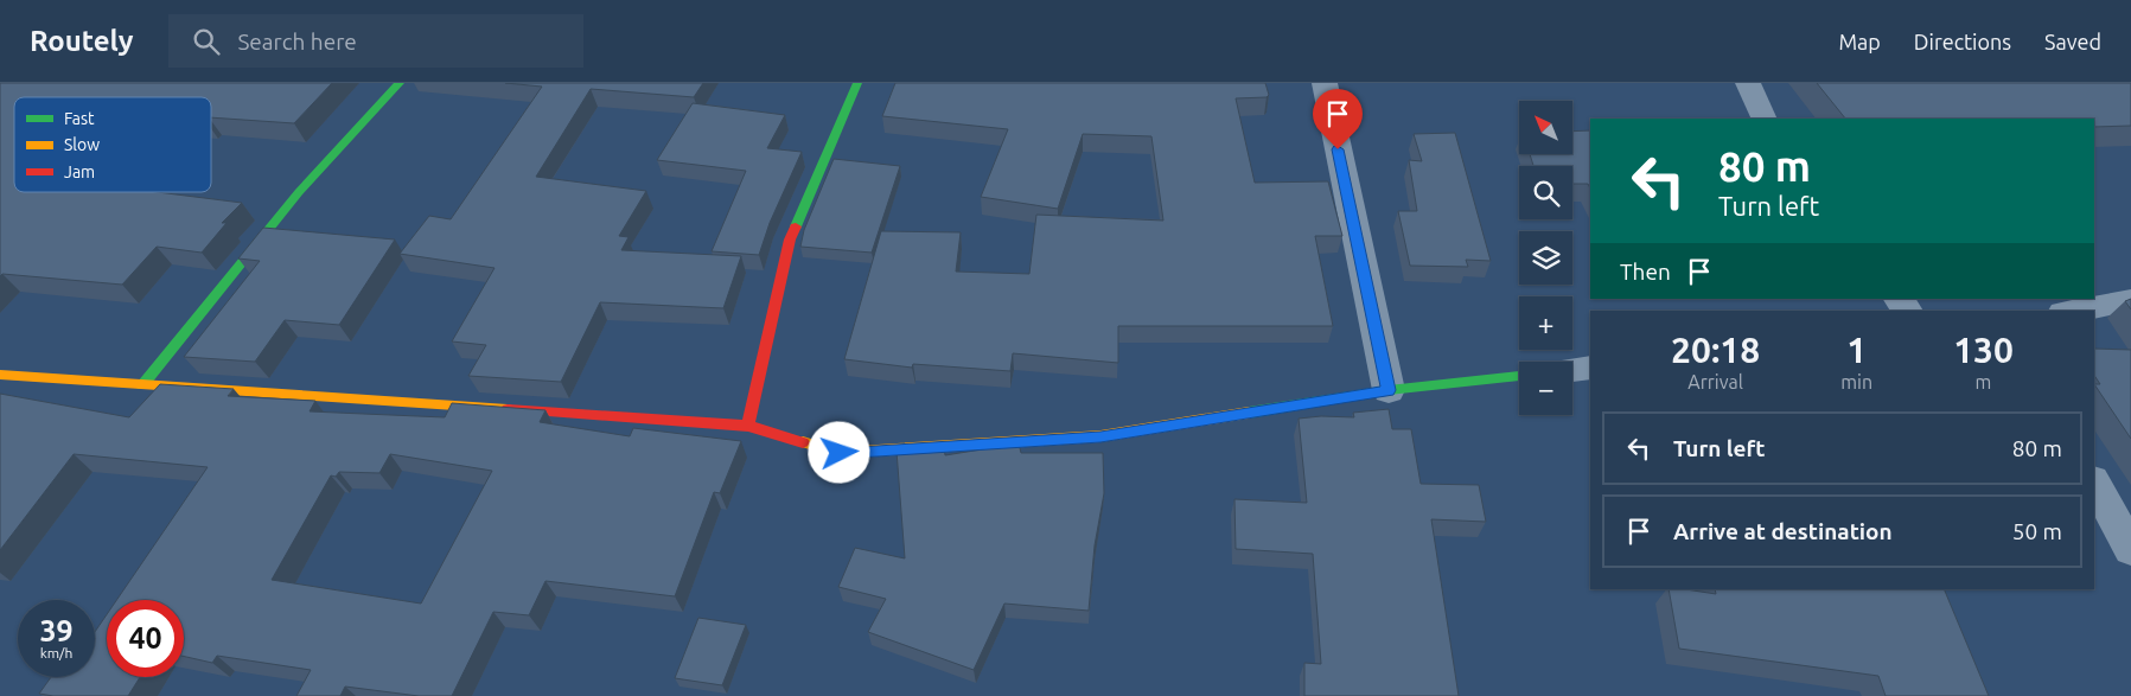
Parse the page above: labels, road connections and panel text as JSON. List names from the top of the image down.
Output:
{
  "legend": ["Fast", "Slow", "Jam"],
  "north": "top left",
  "page": {
    "header": "Routely",
    "search": "Search here",
    "nav": ["Map", "Directions", "Saved"],
    "map_buttons": ["+", "−"],
    "turn": ["80 m", "Turn left"],
    "then": "Then",
    "eta": [
      "20:18",
      "Arrival",
      "1",
      "min",
      "130",
      "m"
    ],
    "list": [
      {
        "name": "Turn left",
        "value": "80 m"
      },
      {
        "name": "Arrive at destination",
        "value": "50 m"
      }
    ],
    "speed": "39 km/h",
    "limit": "40"
  }
}
